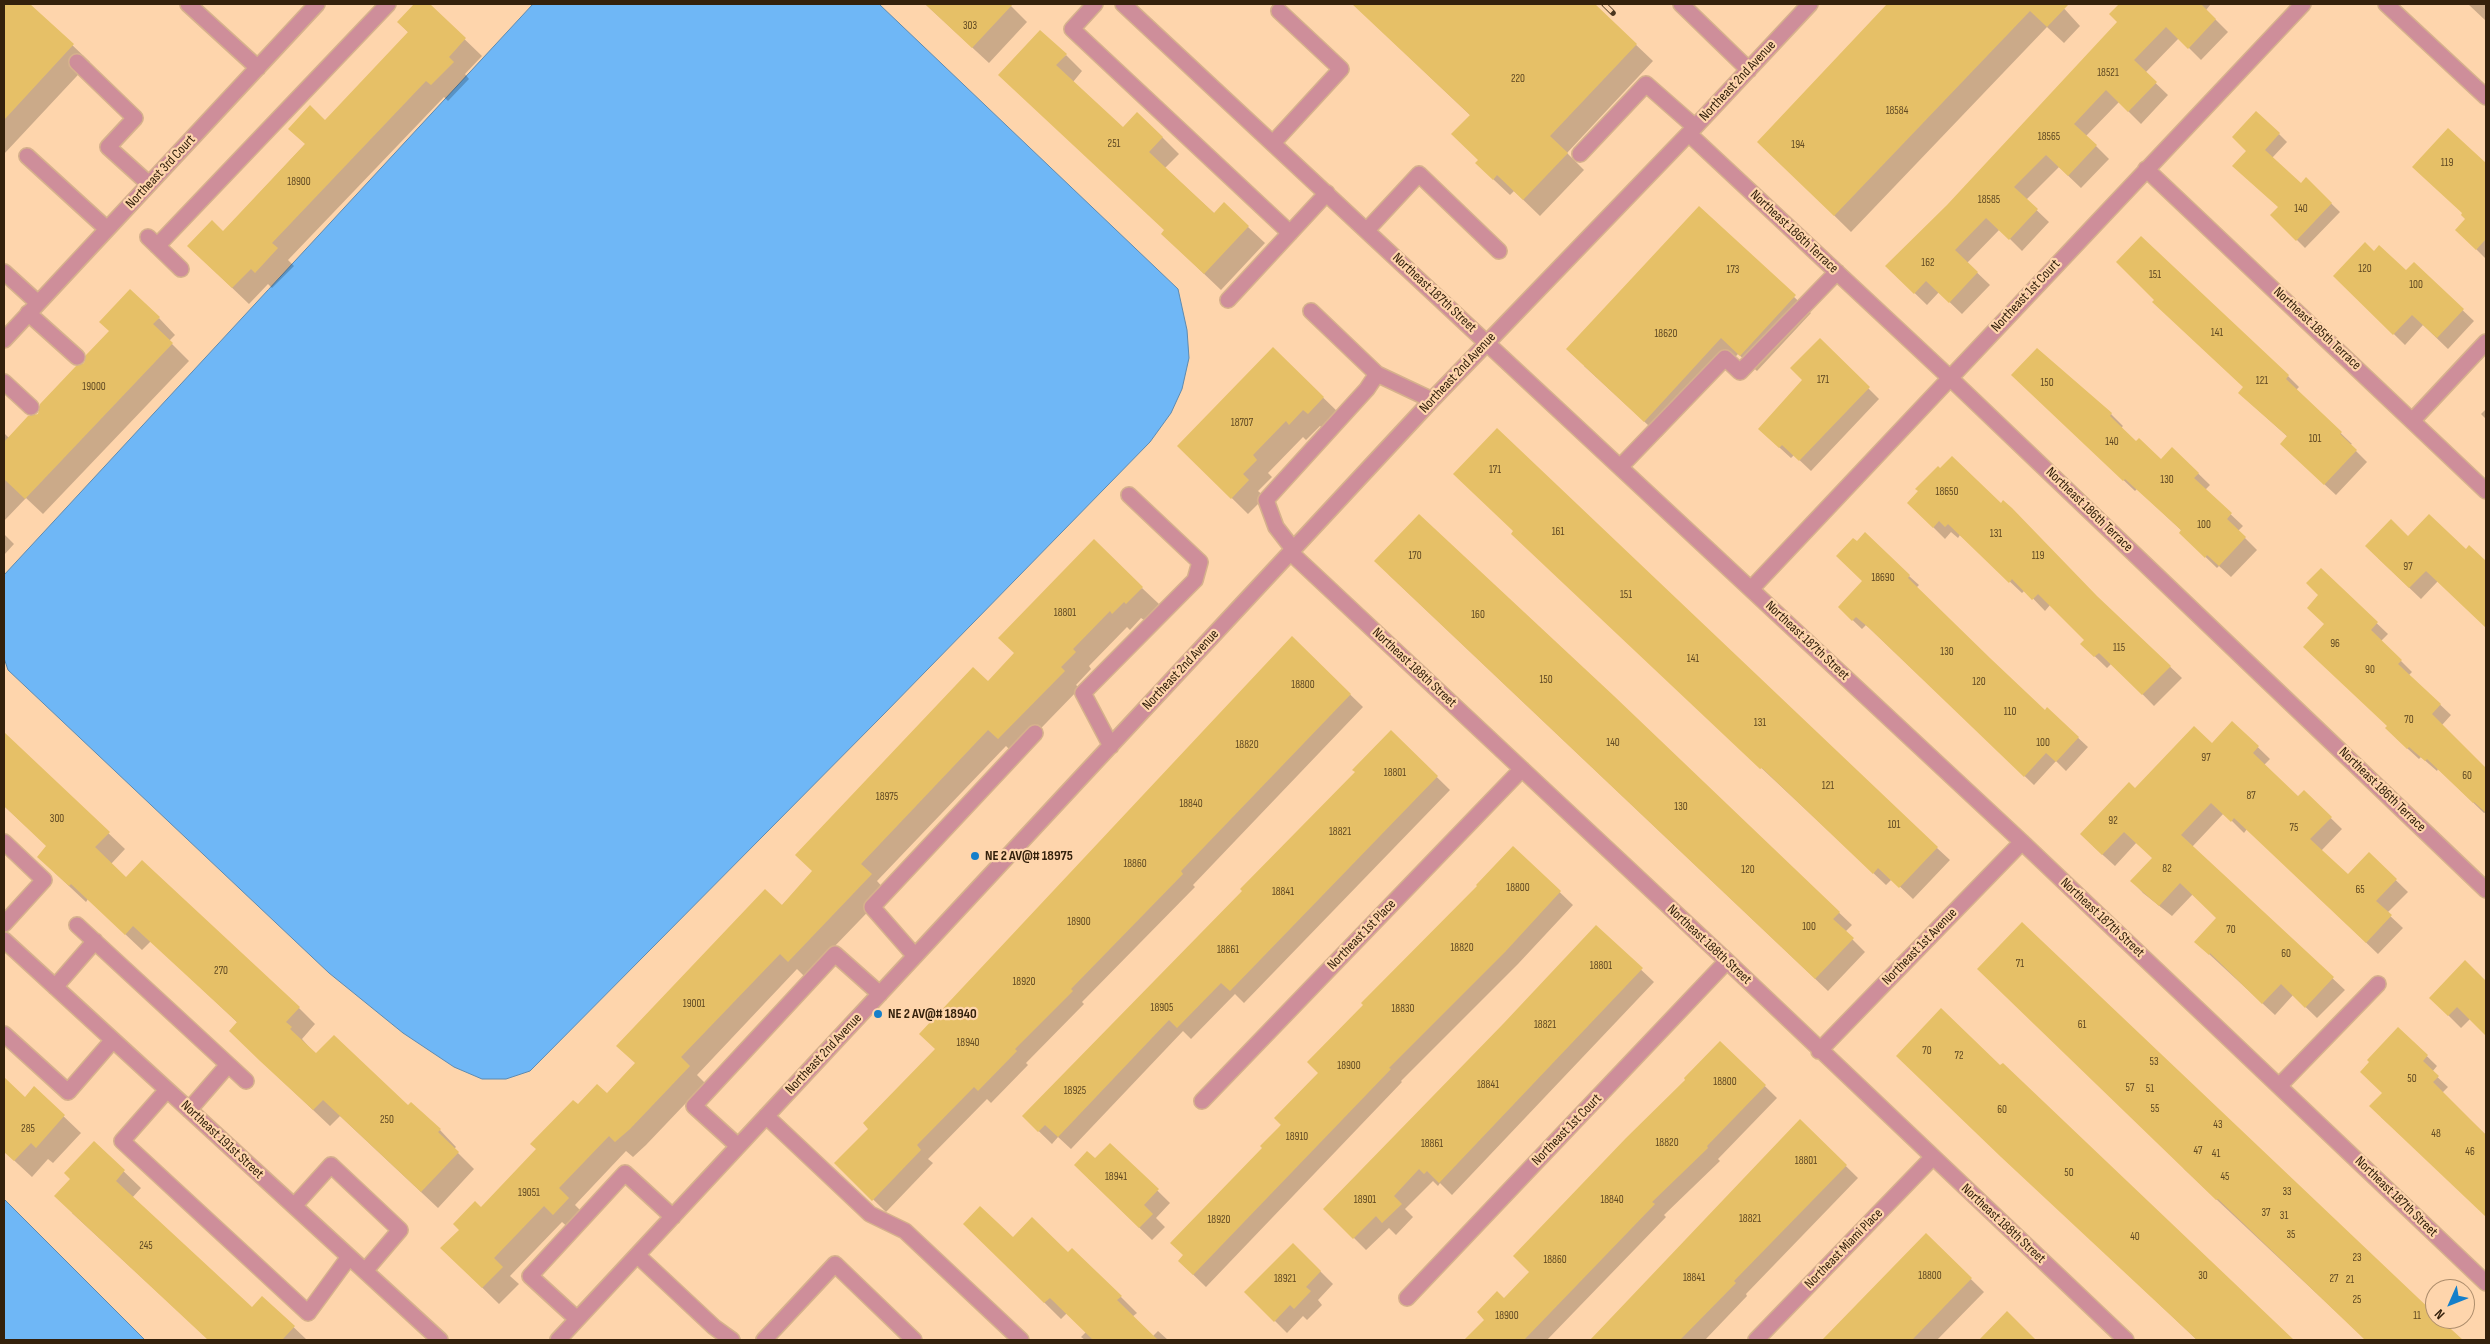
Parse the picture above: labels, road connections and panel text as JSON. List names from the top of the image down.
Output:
{
  "streets": {
    "street": [
      "Northeast 2nd Avenue",
      "Northeast 3rd Court",
      "Northeast 186th Terrace",
      "Northeast 187th Street",
      "Northeast 1st Court",
      "Northeast 185th Terrace",
      "Northeast 188th Street",
      "Northeast 1st Place",
      "Northeast 1st Avenue",
      "Northeast 191st Street",
      "Northeast Miami Place"
    ]
  },
  "crossings": [
    ["Northeast 2nd Avenue", "Northeast 186th Terrace"],
    ["Northeast 2nd Avenue", "Northeast 187th Street"],
    ["Northeast 2nd Avenue", "Northeast 188th Street"],
    ["Northeast 186th Terrace", "Northeast 1st Court"],
    ["Northeast 187th Street", "Northeast 1st Court"],
    ["Northeast 187th Street", "Northeast 1st Avenue"],
    ["Northeast 1st Court", "Northeast 185th Terrace"],
    ["Northeast 1st Court", "Northeast 188th Street"],
    ["Northeast 188th Street", "Northeast 1st Place"],
    ["Northeast 188th Street", "Northeast 1st Avenue"],
    ["Northeast 188th Street", "Northeast Miami Place"]
  ],
  "places": ["NE 2 AV@# 18975", "NE 2 AV@# 18940"],
  "house_numbers": [
    "303",
    "18521",
    "220",
    "18584",
    "18565",
    "251",
    "194",
    "119",
    "18900",
    "18585",
    "140",
    "162",
    "120",
    "173",
    "151",
    "100",
    "141",
    "18620",
    "171",
    "121",
    "150",
    "19000",
    "18707",
    "101",
    "140",
    "171",
    "130",
    "18650",
    "100",
    "161",
    "131",
    "170",
    "119",
    "97",
    "18690",
    "151",
    "18801",
    "160",
    "96",
    "115",
    "130",
    "141",
    "90",
    "150",
    "120",
    "18800",
    "110",
    "70",
    "131",
    "140",
    "100",
    "18820",
    "97",
    "18801",
    "60",
    "121",
    "87",
    "18975",
    "18840",
    "130",
    "300",
    "92",
    "101",
    "75",
    "18821",
    "18860",
    "82",
    "120",
    "18800",
    "65",
    "18841",
    "18900",
    "100",
    "70",
    "18820",
    "18861",
    "60",
    "71",
    "18801",
    "270",
    "18920",
    "19001",
    "18905",
    "18830",
    "18821",
    "61",
    "18940",
    "70",
    "72",
    "53",
    "18900",
    "50",
    "18800",
    "18841",
    "57",
    "51",
    "18925",
    "55",
    "60",
    "250",
    "43",
    "285",
    "48",
    "18910",
    "18820",
    "18861",
    "47",
    "46",
    "41",
    "18801",
    "50",
    "18941",
    "45",
    "33",
    "19051",
    "18901",
    "18840",
    "37",
    "31",
    "18821",
    "18920",
    "35",
    "40",
    "245",
    "23",
    "18860",
    "18800",
    "30",
    "18841",
    "18921",
    "27",
    "21",
    "25",
    "18900",
    "11"
  ],
  "north": "bottom left"
}
